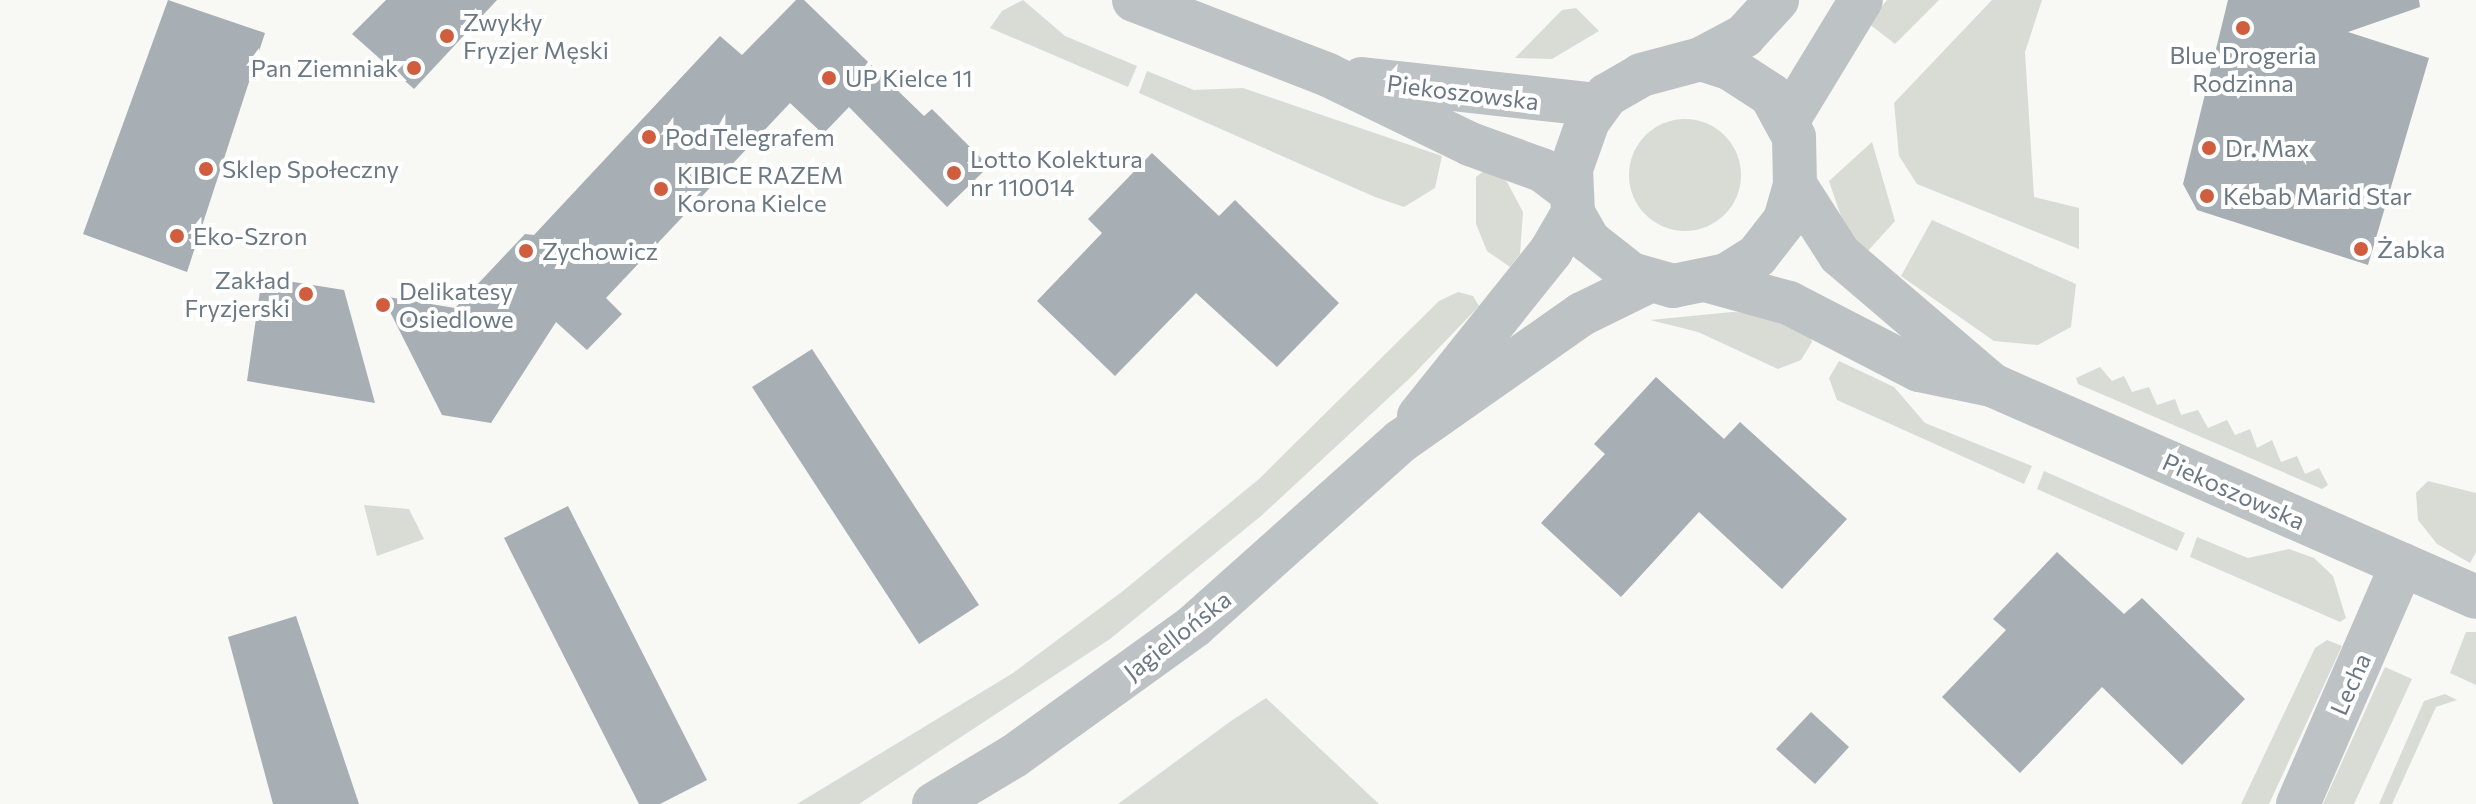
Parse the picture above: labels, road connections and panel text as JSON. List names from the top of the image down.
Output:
{
  "streets": {
    "street": ["Piekoszowska", "Jagiellońska", "Lecha"]
  },
  "crossings": [
    ["Piekoszowska", "Jagiellońska"],
    ["Piekoszowska", "Lecha"]
  ],
  "places": [
    "Blue Drogeria Rodzinna",
    "Zwykły Fryzjer Męski",
    "Pan Ziemniak",
    "UP Kielce 11",
    "Pod Telegrafem",
    "Dr. Max",
    "Sklep Społeczny",
    "Lotto Kolektura nr 110014",
    "KIBICE RAZEM Korona Kielce",
    "Kebab Marid Star",
    "Eko-Szron",
    "Żabka",
    "Zychowicz",
    "Zakład Fryzjerski",
    "Delikatesy Osiedlowe"
  ]
}
